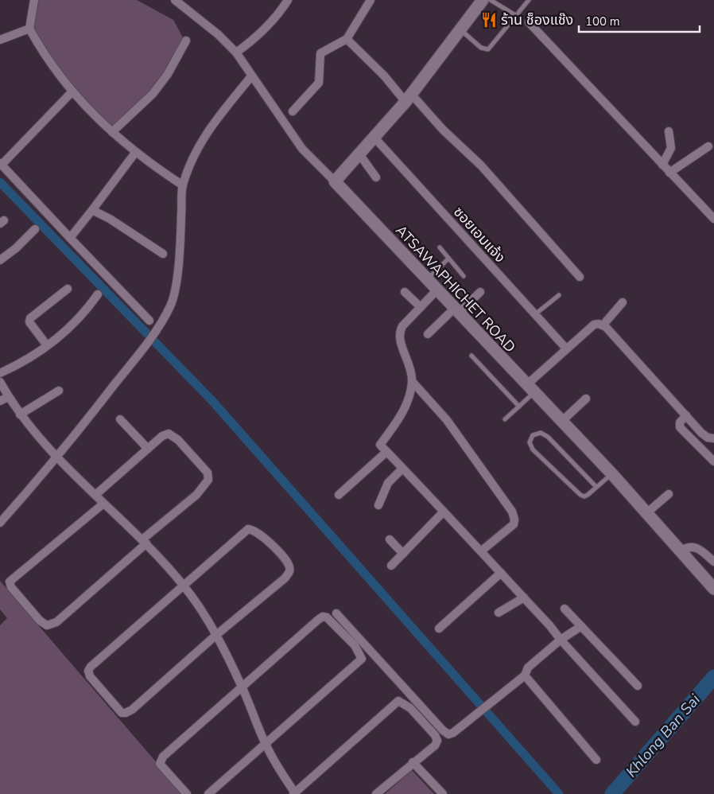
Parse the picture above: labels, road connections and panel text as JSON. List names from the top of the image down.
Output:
{
  "streets": {
    "street": ["ซอยเอมแจ้ง", "ATSAWAPHICHET ROAD"]
  },
  "water": ["Khlong Ban Sai"],
  "places": {
    "restaurant": ["ร้าน ช็องแช๊ง"]
  },
  "scale_bar": "100 m"
}
